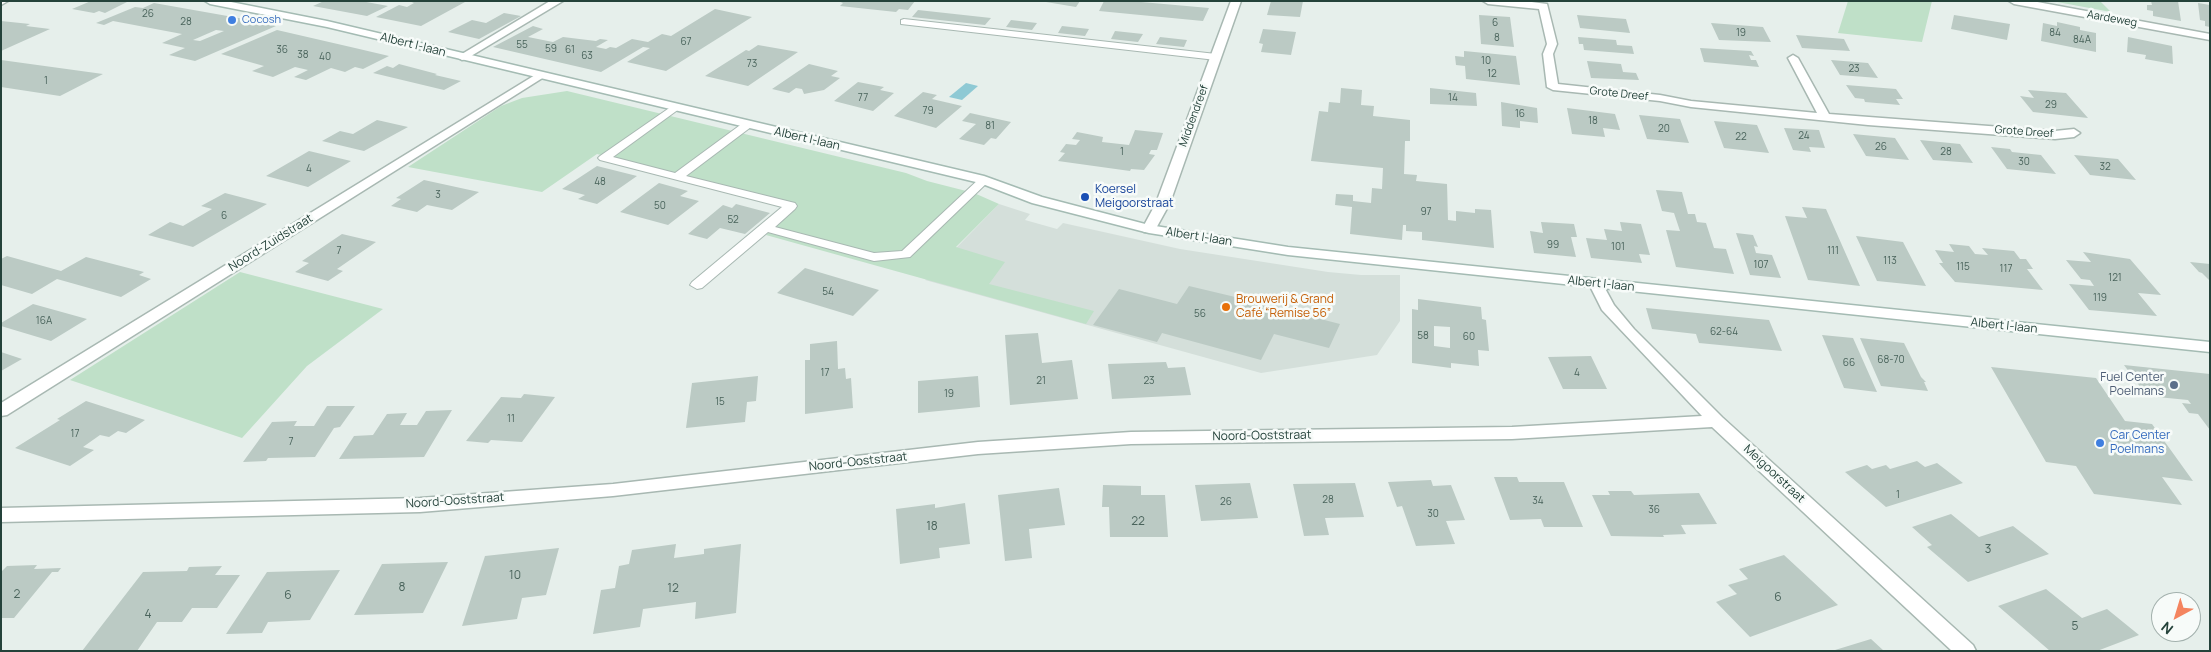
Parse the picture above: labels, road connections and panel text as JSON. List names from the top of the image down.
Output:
{
  "streets": {
    "street": [
      "Aardeweg",
      "Albert I-laan",
      "Grote Dreef",
      "Middendreef",
      "Noord-Zuidstraat",
      "Noord-Ooststraat",
      "Meigoorstraat"
    ]
  },
  "crossings": [
    ["Albert I-laan", "Middendreef"],
    ["Albert I-laan", "Noord-Zuidstraat"],
    ["Albert I-laan", "Meigoorstraat"],
    ["Noord-Ooststraat", "Meigoorstraat"]
  ],
  "places": [
    "Cocosh",
    "Koersel Meigoorstraat",
    "Brouwerij & Grand Café “Remise 56”",
    "Fuel Center Poelmans",
    "Car Center Poelmans"
  ],
  "house_numbers": [
    "26",
    "28",
    "6",
    "19",
    "84",
    "8",
    "84A",
    "67",
    "55",
    "59",
    "36",
    "61",
    "38",
    "63",
    "40",
    "10",
    "73",
    "23",
    "12",
    "1",
    "77",
    "14",
    "29",
    "79",
    "16",
    "18",
    "81",
    "20",
    "24",
    "22",
    "26",
    "1",
    "28",
    "30",
    "32",
    "4",
    "48",
    "3",
    "50",
    "97",
    "6",
    "52",
    "99",
    "101",
    "7",
    "111",
    "113",
    "107",
    "115",
    "117",
    "121",
    "54",
    "119",
    "56",
    "16A",
    "62-64",
    "58",
    "60",
    "68-70",
    "66",
    "17",
    "4",
    "21",
    "23",
    "19",
    "15",
    "11",
    "17",
    "7",
    "1",
    "28",
    "34",
    "26",
    "36",
    "30",
    "22",
    "18",
    "3",
    "10",
    "8",
    "12",
    "2",
    "6",
    "6",
    "4",
    "5"
  ],
  "north": "bottom left"
}
